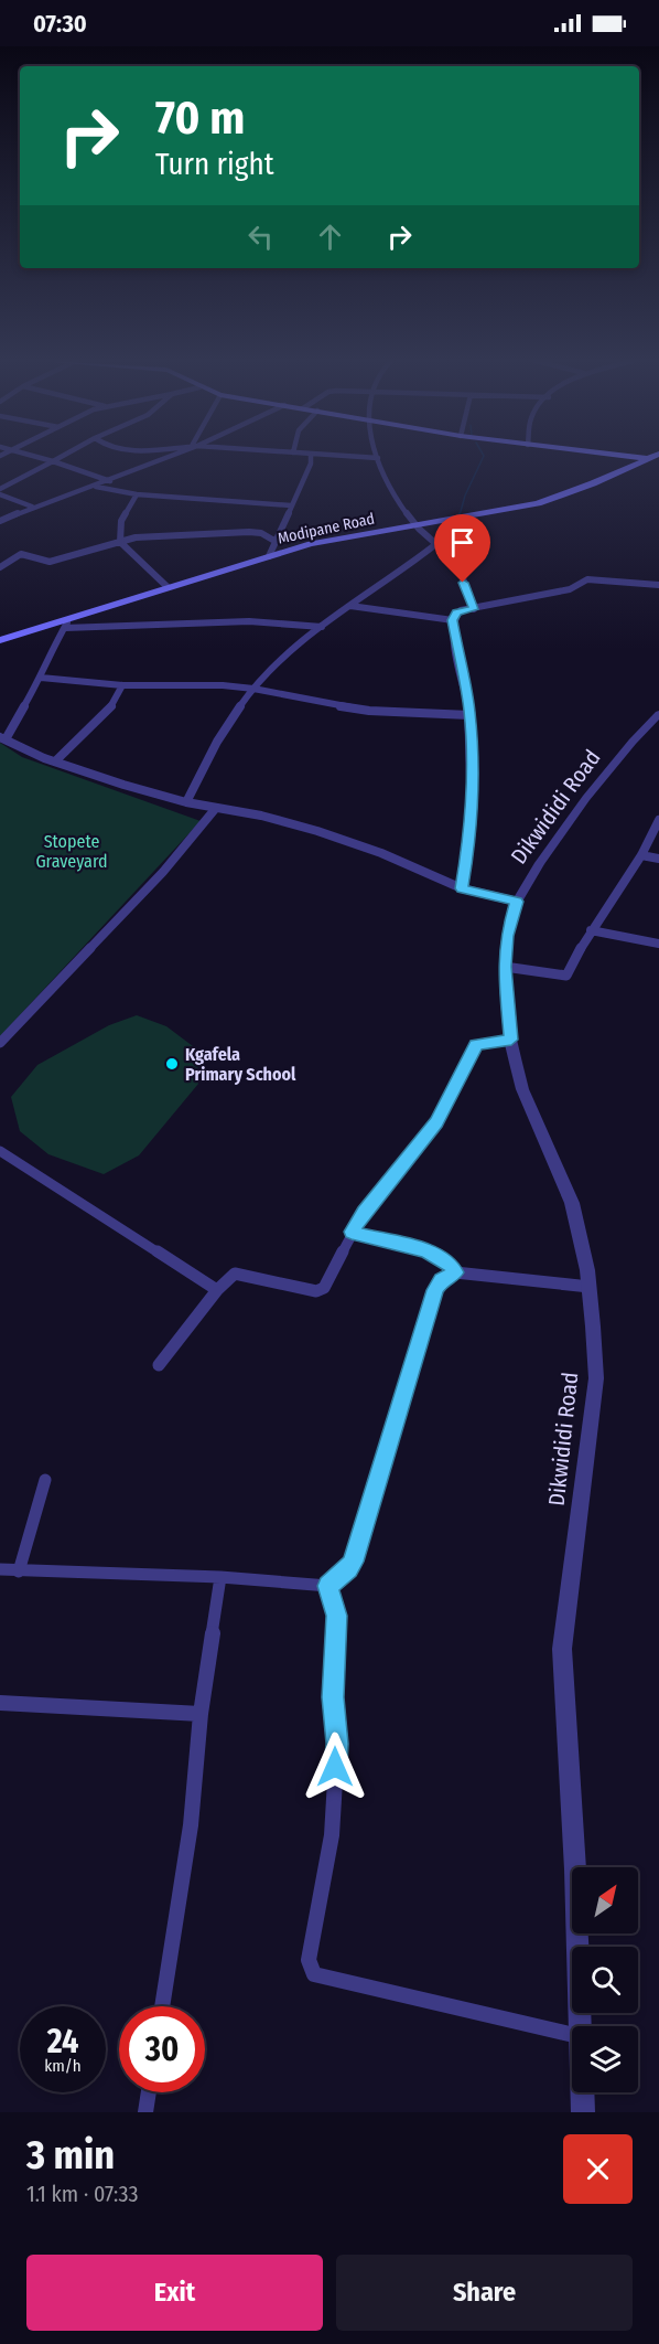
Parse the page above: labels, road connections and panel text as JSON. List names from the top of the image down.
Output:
{
  "streets": {
    "main road": ["Modipane Road"],
    "street": ["Dikwididi Road"]
  },
  "parks": ["Stopete Graveyard"],
  "places": ["Kgafela Primary School"],
  "north": "top right",
  "page": {
    "status": "07:30",
    "turn": ["70 m", "Turn right"],
    "speed": "24 km/h",
    "limit": "30",
    "heading": ["3 min", "1.1 km · 07:33"],
    "buttons": ["Exit", "Share"]
  }
}
